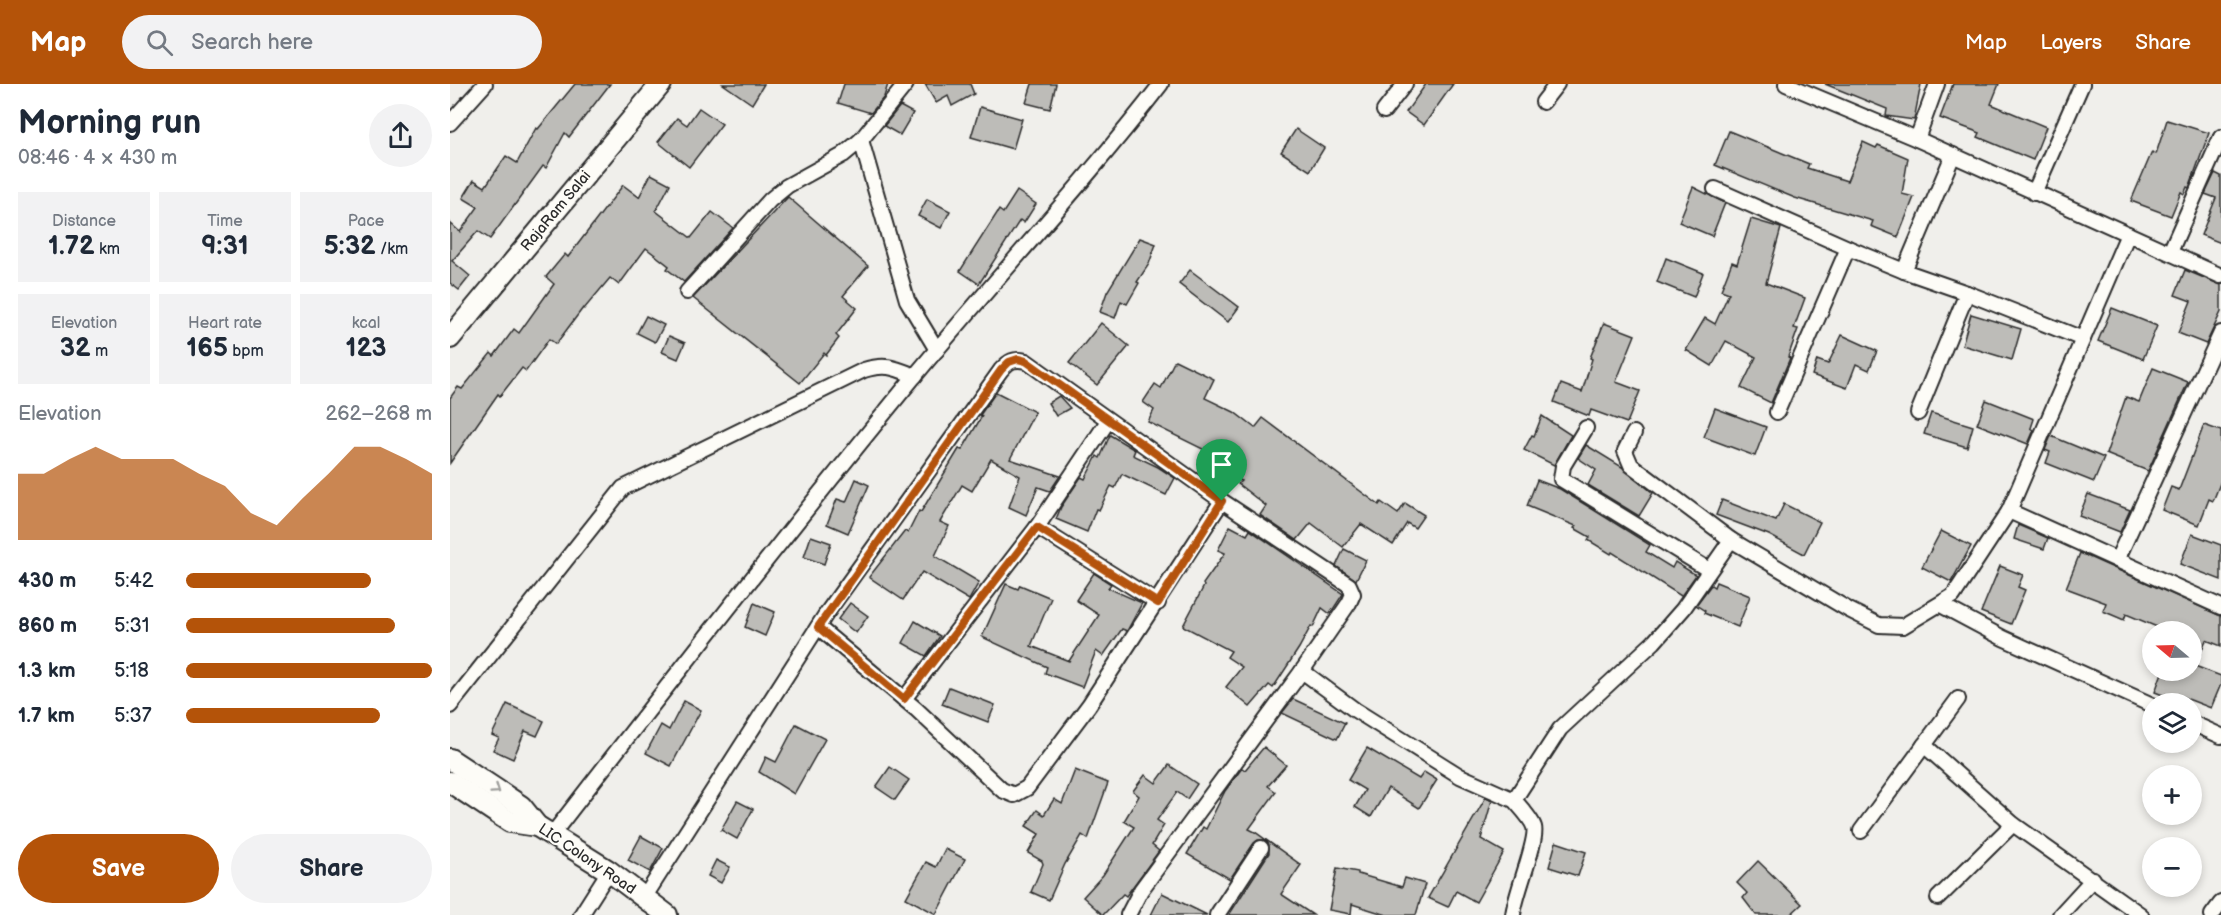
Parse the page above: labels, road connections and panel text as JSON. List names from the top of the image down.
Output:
{
  "streets": {
    "main road": ["RajaRam Salai", "LIC Colony Road"]
  },
  "north": "left",
  "page": {
    "header": "Map",
    "search": "Search here",
    "nav": ["Map", "Layers", "Share"],
    "heading": ["Morning run", "08:46 · 4 × 430 m"],
    "stats": [
      ["Distance", "1.72 km"],
      ["Time", "9:31"],
      ["Pace", "5:32 /km"],
      ["Elevation", "32 m"],
      ["Heart rate", "165 bpm"],
      ["kcal", "123"]
    ],
    "chart": ["Elevation", "262–268 m"],
    "list": [
      {
        "name": "430 m",
        "note": "5:42"
      },
      {
        "name": "860 m",
        "note": "5:31"
      },
      {
        "name": "1.3 km",
        "note": "5:18"
      },
      {
        "name": "1.7 km",
        "note": "5:37"
      }
    ],
    "map_buttons": ["+", "−"],
    "buttons": ["Save", "Share"]
  }
}
